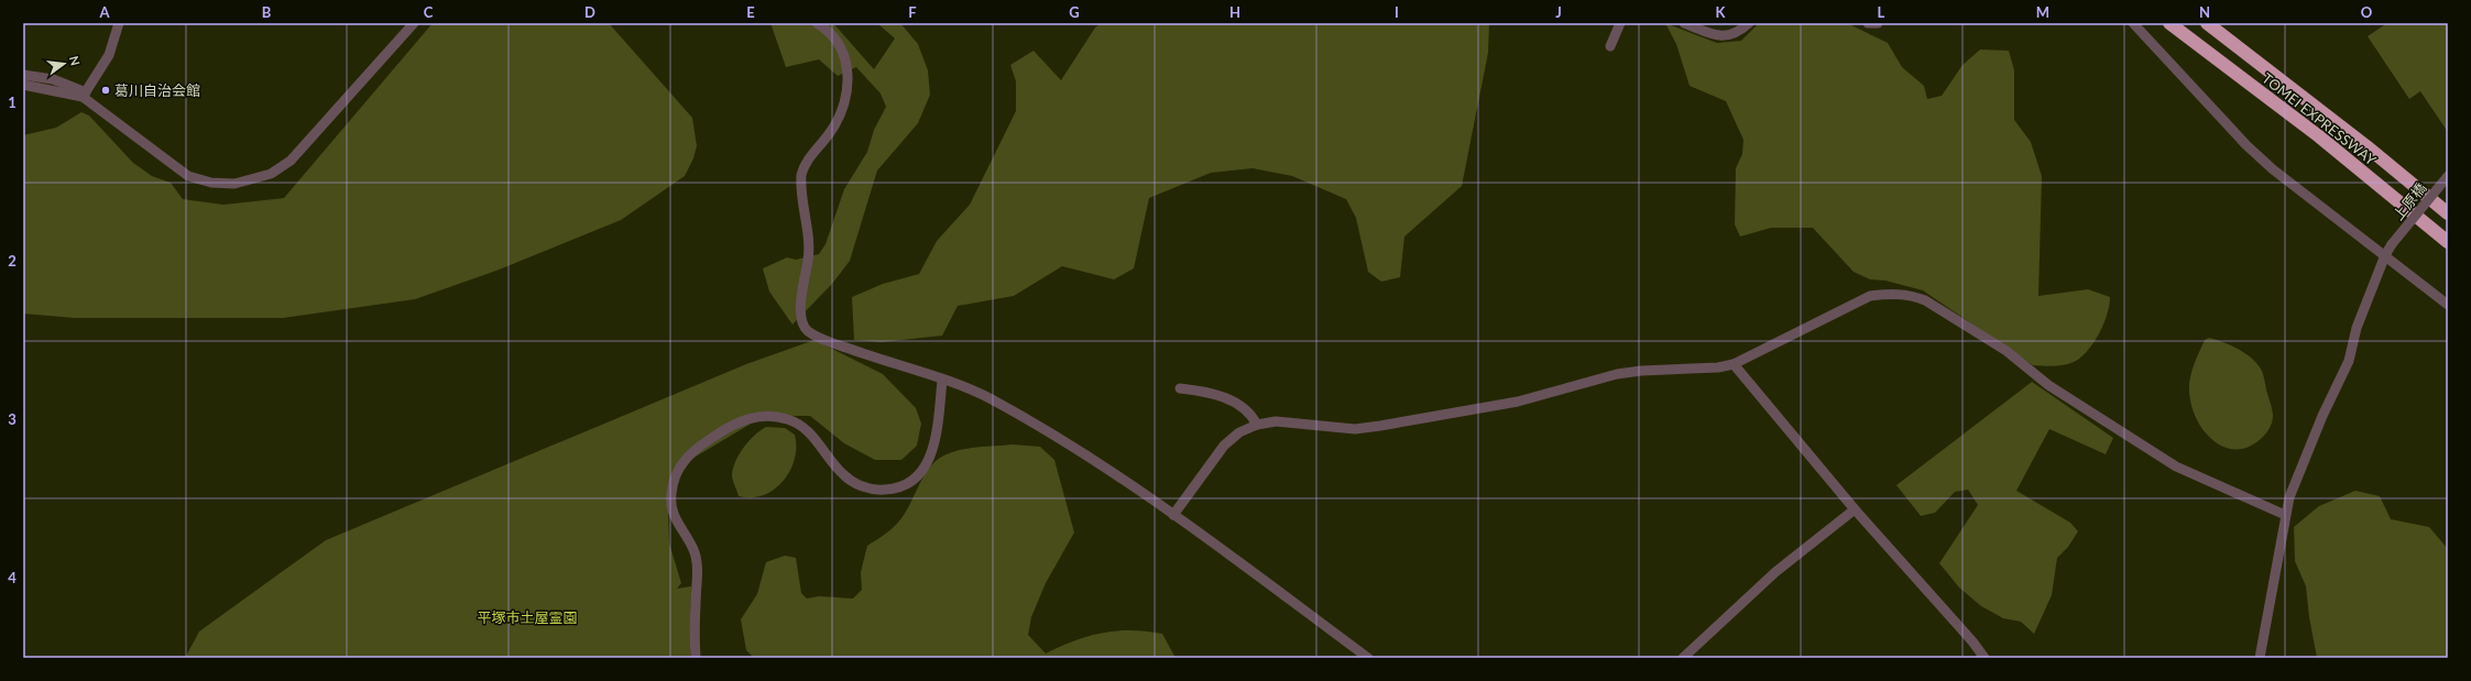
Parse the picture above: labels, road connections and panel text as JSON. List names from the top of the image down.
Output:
{
  "streets": {
    "highway": ["TOMEI EXPRESSWAY"],
    "street": ["上原橋"]
  },
  "parks": ["平塚市土屋霊園"],
  "places": ["葛川自治会館"],
  "north": "right",
  "grid": {
    "columns": [
      "A",
      "B",
      "C",
      "D",
      "E",
      "F",
      "G",
      "H",
      "I",
      "J",
      "K",
      "L",
      "M",
      "N",
      "O"
    ],
    "rows": [
      "1",
      "2",
      "3",
      "4"
    ]
  }
}
